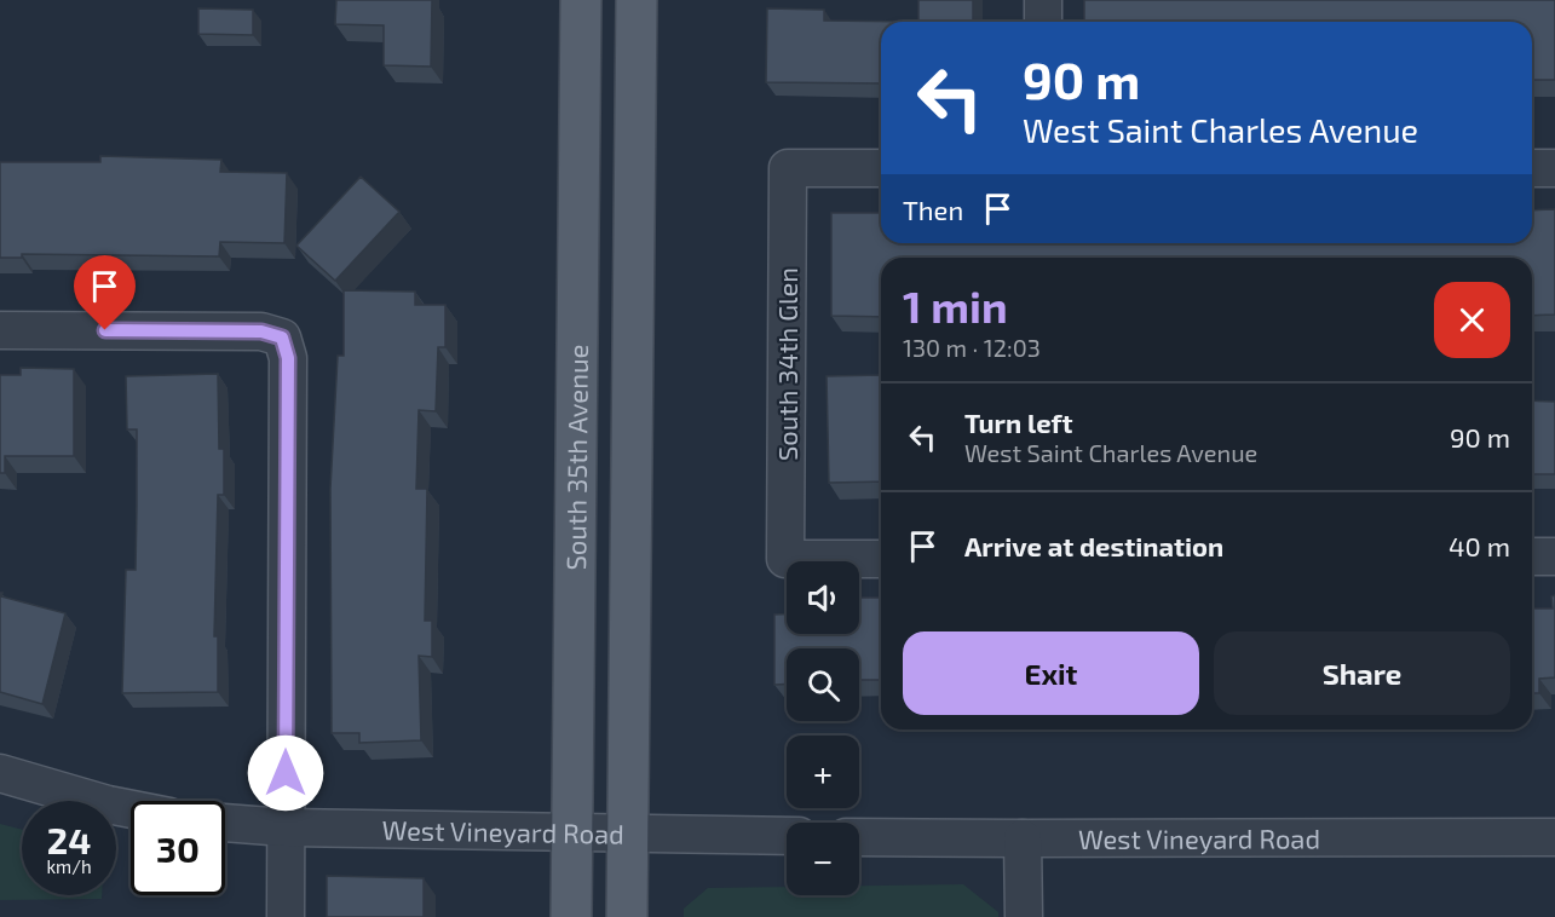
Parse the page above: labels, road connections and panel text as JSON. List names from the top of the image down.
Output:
{
  "streets": {
    "main road": ["South 35th Avenue"],
    "street": ["South 34th Glen", "West Vineyard Road"]
  },
  "crossings": [
    ["South 35th Avenue", "West Vineyard Road"]
  ],
  "page": {
    "turn": ["90 m", "West Saint Charles Avenue"],
    "then": "Then",
    "heading": ["1 min", "130 m · 12:03"],
    "list": [
      {
        "name": "Turn left",
        "note": "West Saint Charles Avenue",
        "value": "90 m"
      },
      {
        "name": "Arrive at destination",
        "value": "40 m"
      }
    ],
    "map_buttons": ["+", "−"],
    "buttons": ["Exit", "Share"],
    "speed": "24 km/h",
    "limit": "30"
  }
}
